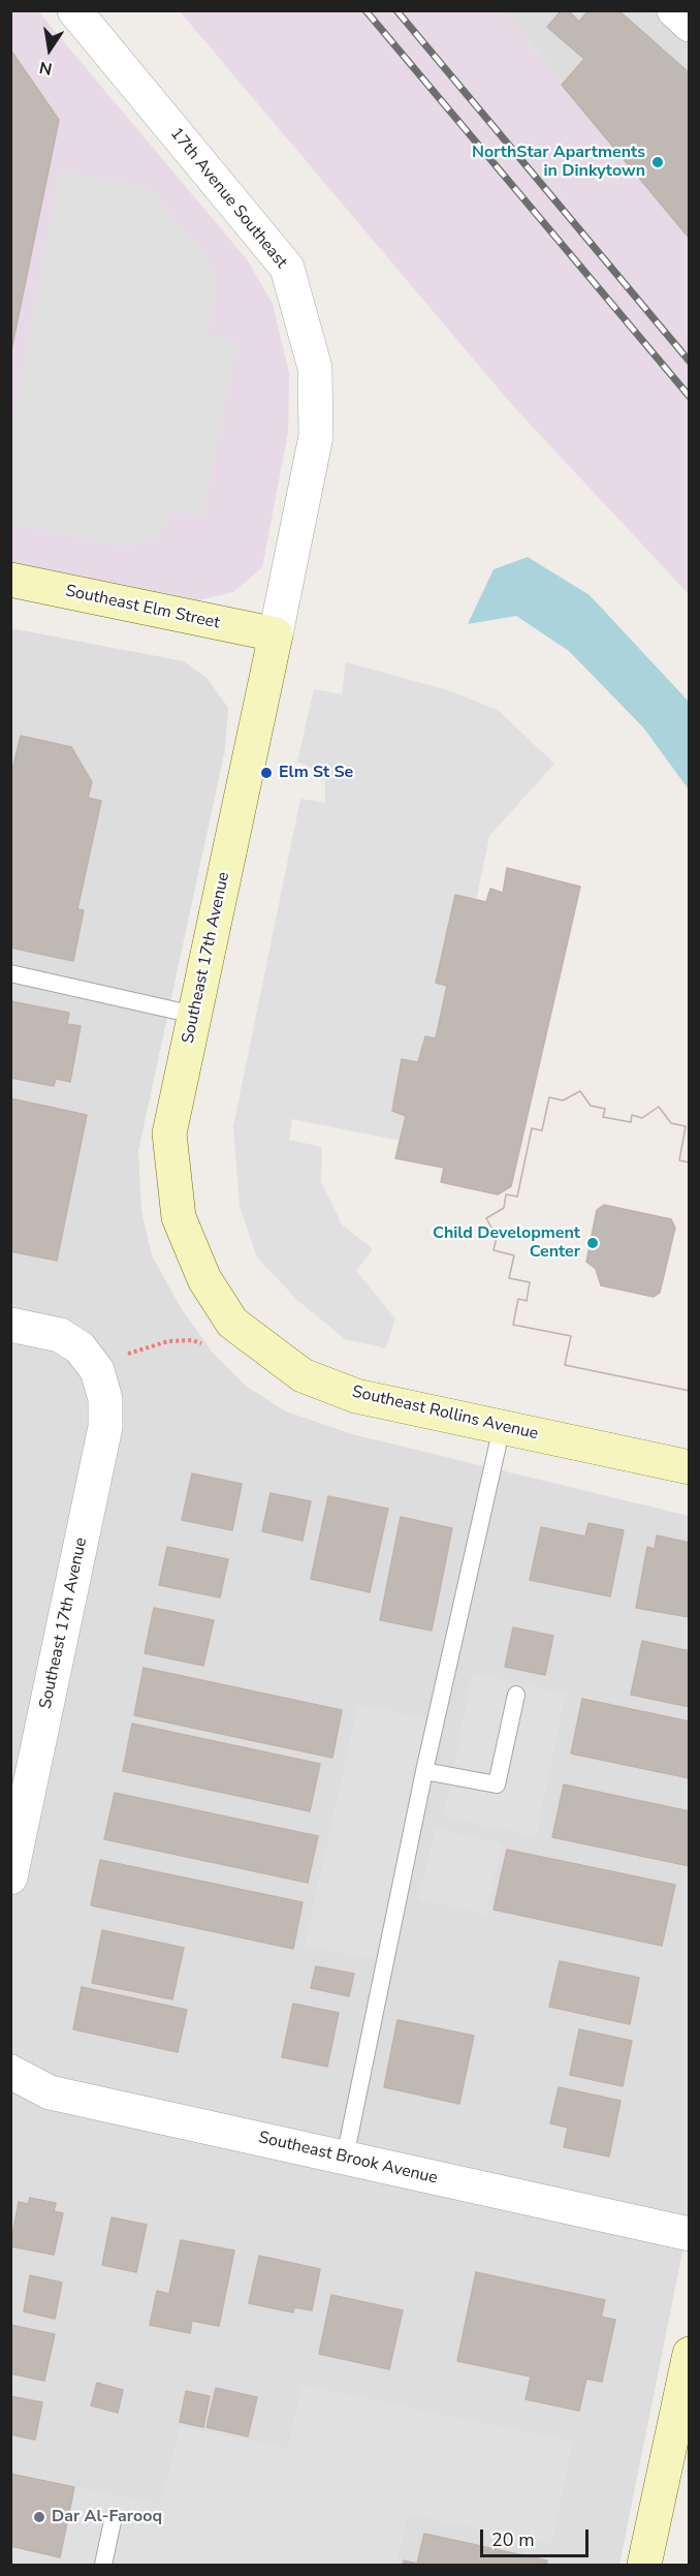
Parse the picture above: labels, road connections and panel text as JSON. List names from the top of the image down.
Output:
{
  "streets": {
    "street": [
      "17th Avenue Southeast",
      "Southeast Elm Street",
      "Southeast 17th Avenue",
      "Southeast Rollins Avenue",
      "Southeast Brook Avenue"
    ]
  },
  "crossings": [
    ["17th Avenue Southeast", "Southeast Elm Street"],
    ["17th Avenue Southeast", "Southeast 17th Avenue"],
    ["Southeast Elm Street", "Southeast 17th Avenue"],
    ["Southeast 17th Avenue", "Southeast Rollins Avenue"]
  ],
  "places": [
    "NorthStar Apartments in Dinkytown",
    "Elm St Se",
    "Child Development Center",
    "Dar Al-Farooq"
  ],
  "scale_bar": "20 m",
  "north": "bottom"
}
